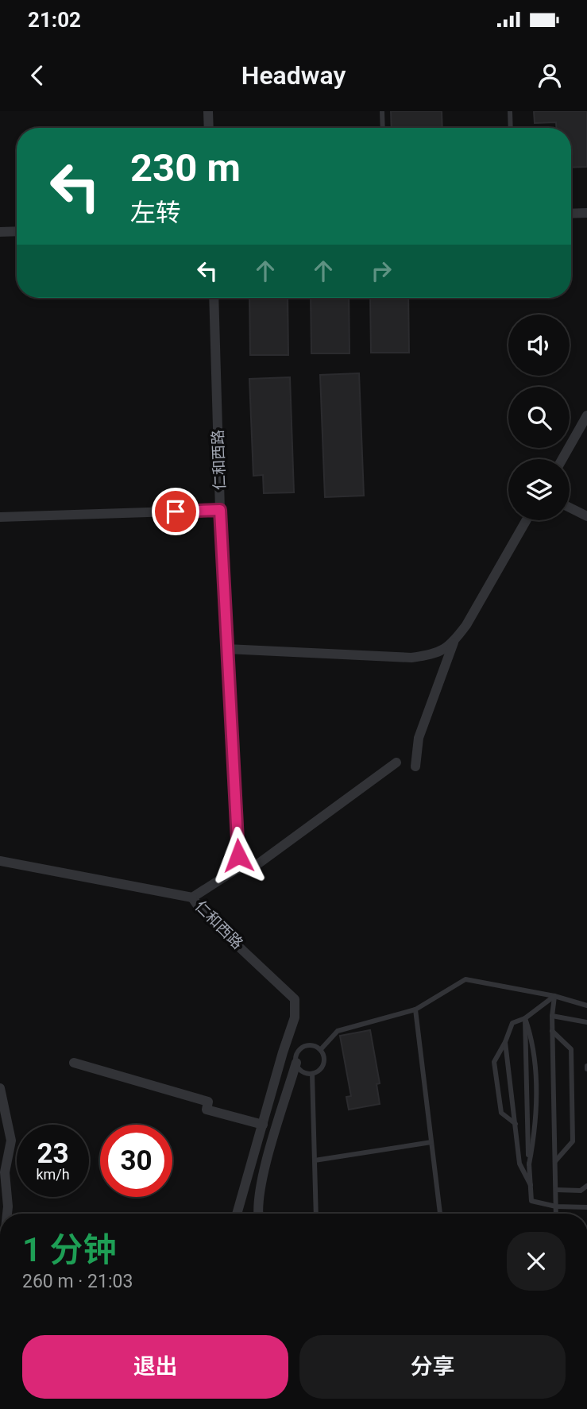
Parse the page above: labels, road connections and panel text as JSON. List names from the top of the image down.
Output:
{
  "streets": {
    "street": ["仁和西路"]
  },
  "page": {
    "status": "21:02",
    "header": "Headway",
    "turn": ["230 m", "左转"],
    "speed": "23 km/h",
    "limit": "30",
    "heading": ["1 分钟", "260 m · 21:03"],
    "buttons": ["退出", "分享"]
  }
}
